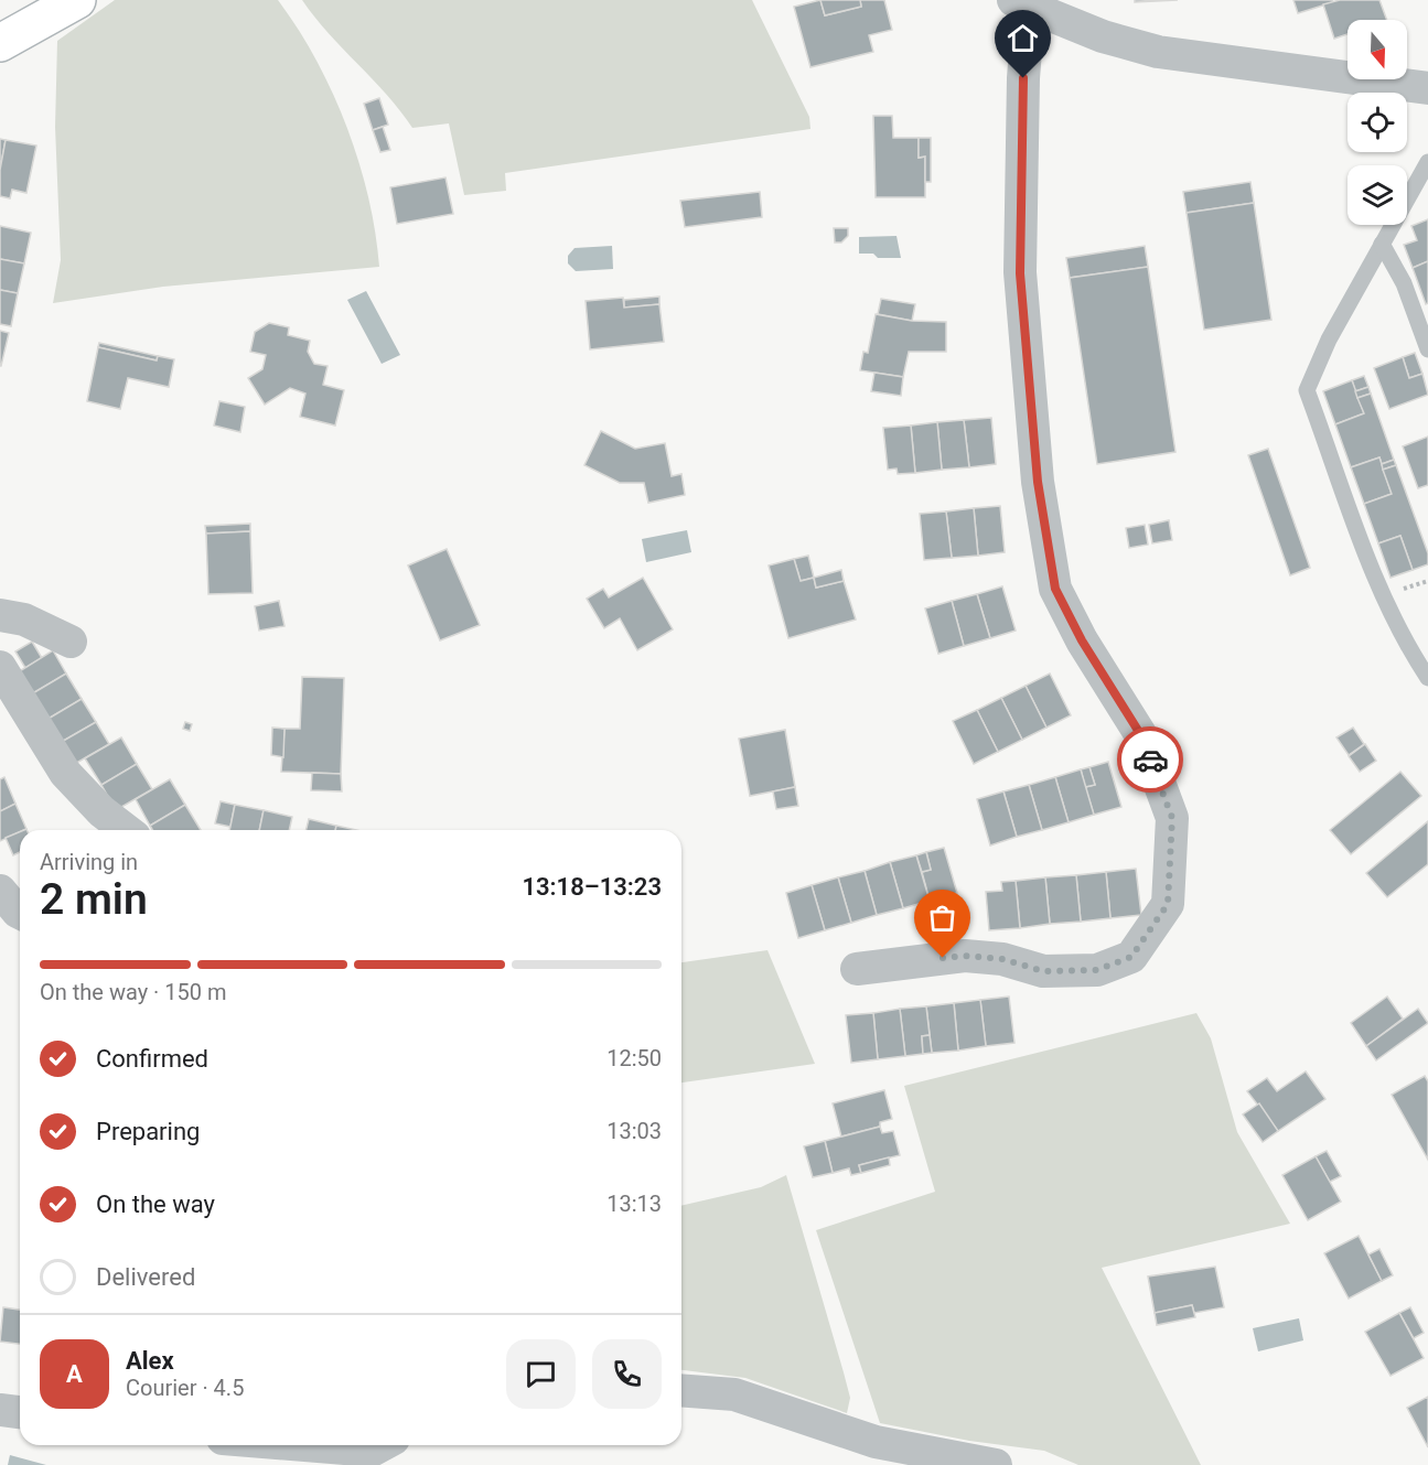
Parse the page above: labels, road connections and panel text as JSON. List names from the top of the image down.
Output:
{
  "north": "bottom",
  "page": {
    "heading": ["2 min", "Arriving in", "13:18–13:23"],
    "panel": ["Alex", "Courier · 4.5"],
    "bar": "On the way · 150 m",
    "list": [
      ["Confirmed", "12:50"],
      ["Preparing", "13:03"],
      ["On the way", "13:13"],
      "Delivered"
    ],
    "round": "A"
  }
}
